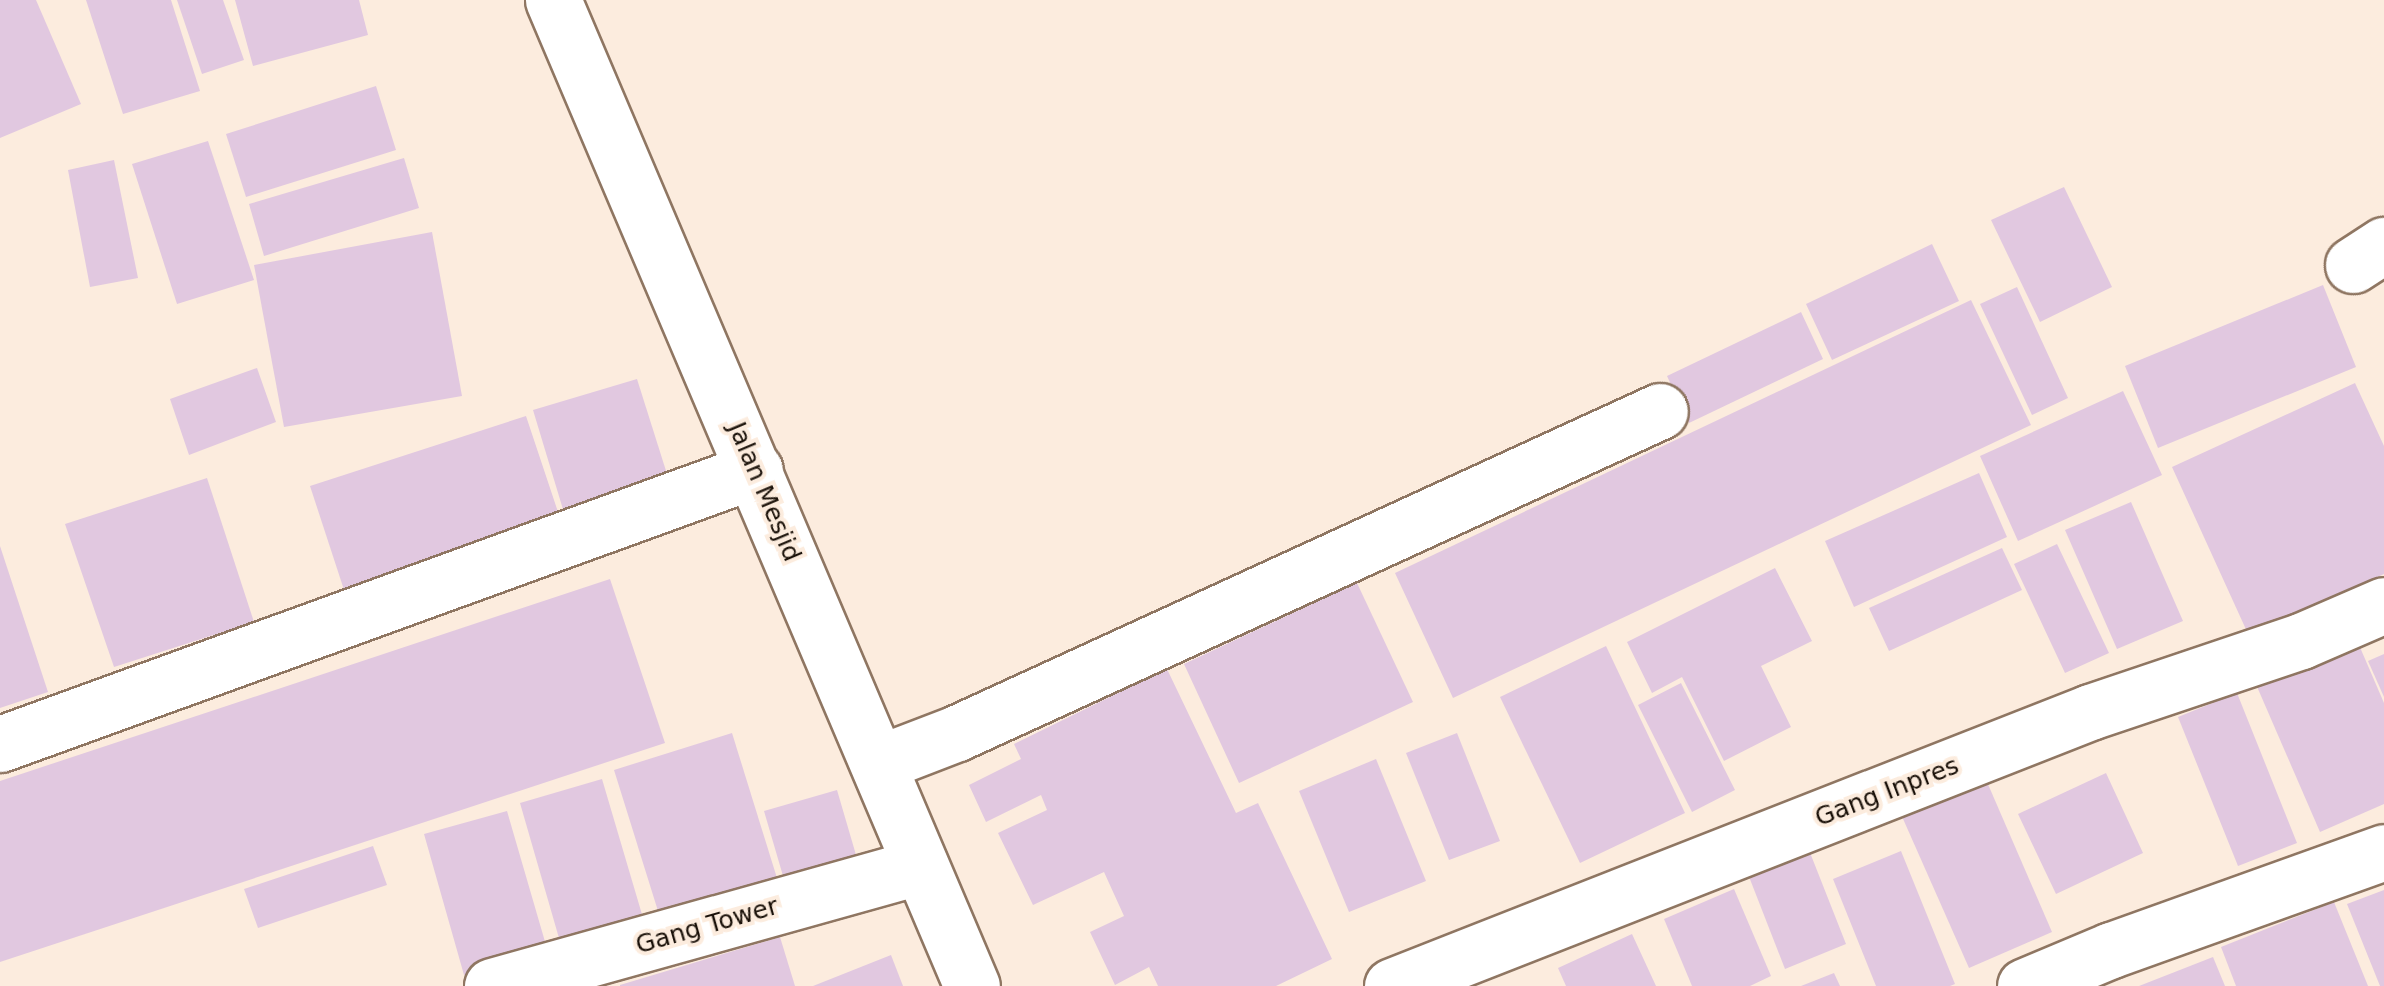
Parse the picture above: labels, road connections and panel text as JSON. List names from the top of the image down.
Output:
{
  "streets": {
    "street": ["Jalan Mesjid", "Gang Inpres", "Gang Tower"]
  },
  "crossings": [
    ["Jalan Mesjid", "Gang Tower"]
  ]
}
